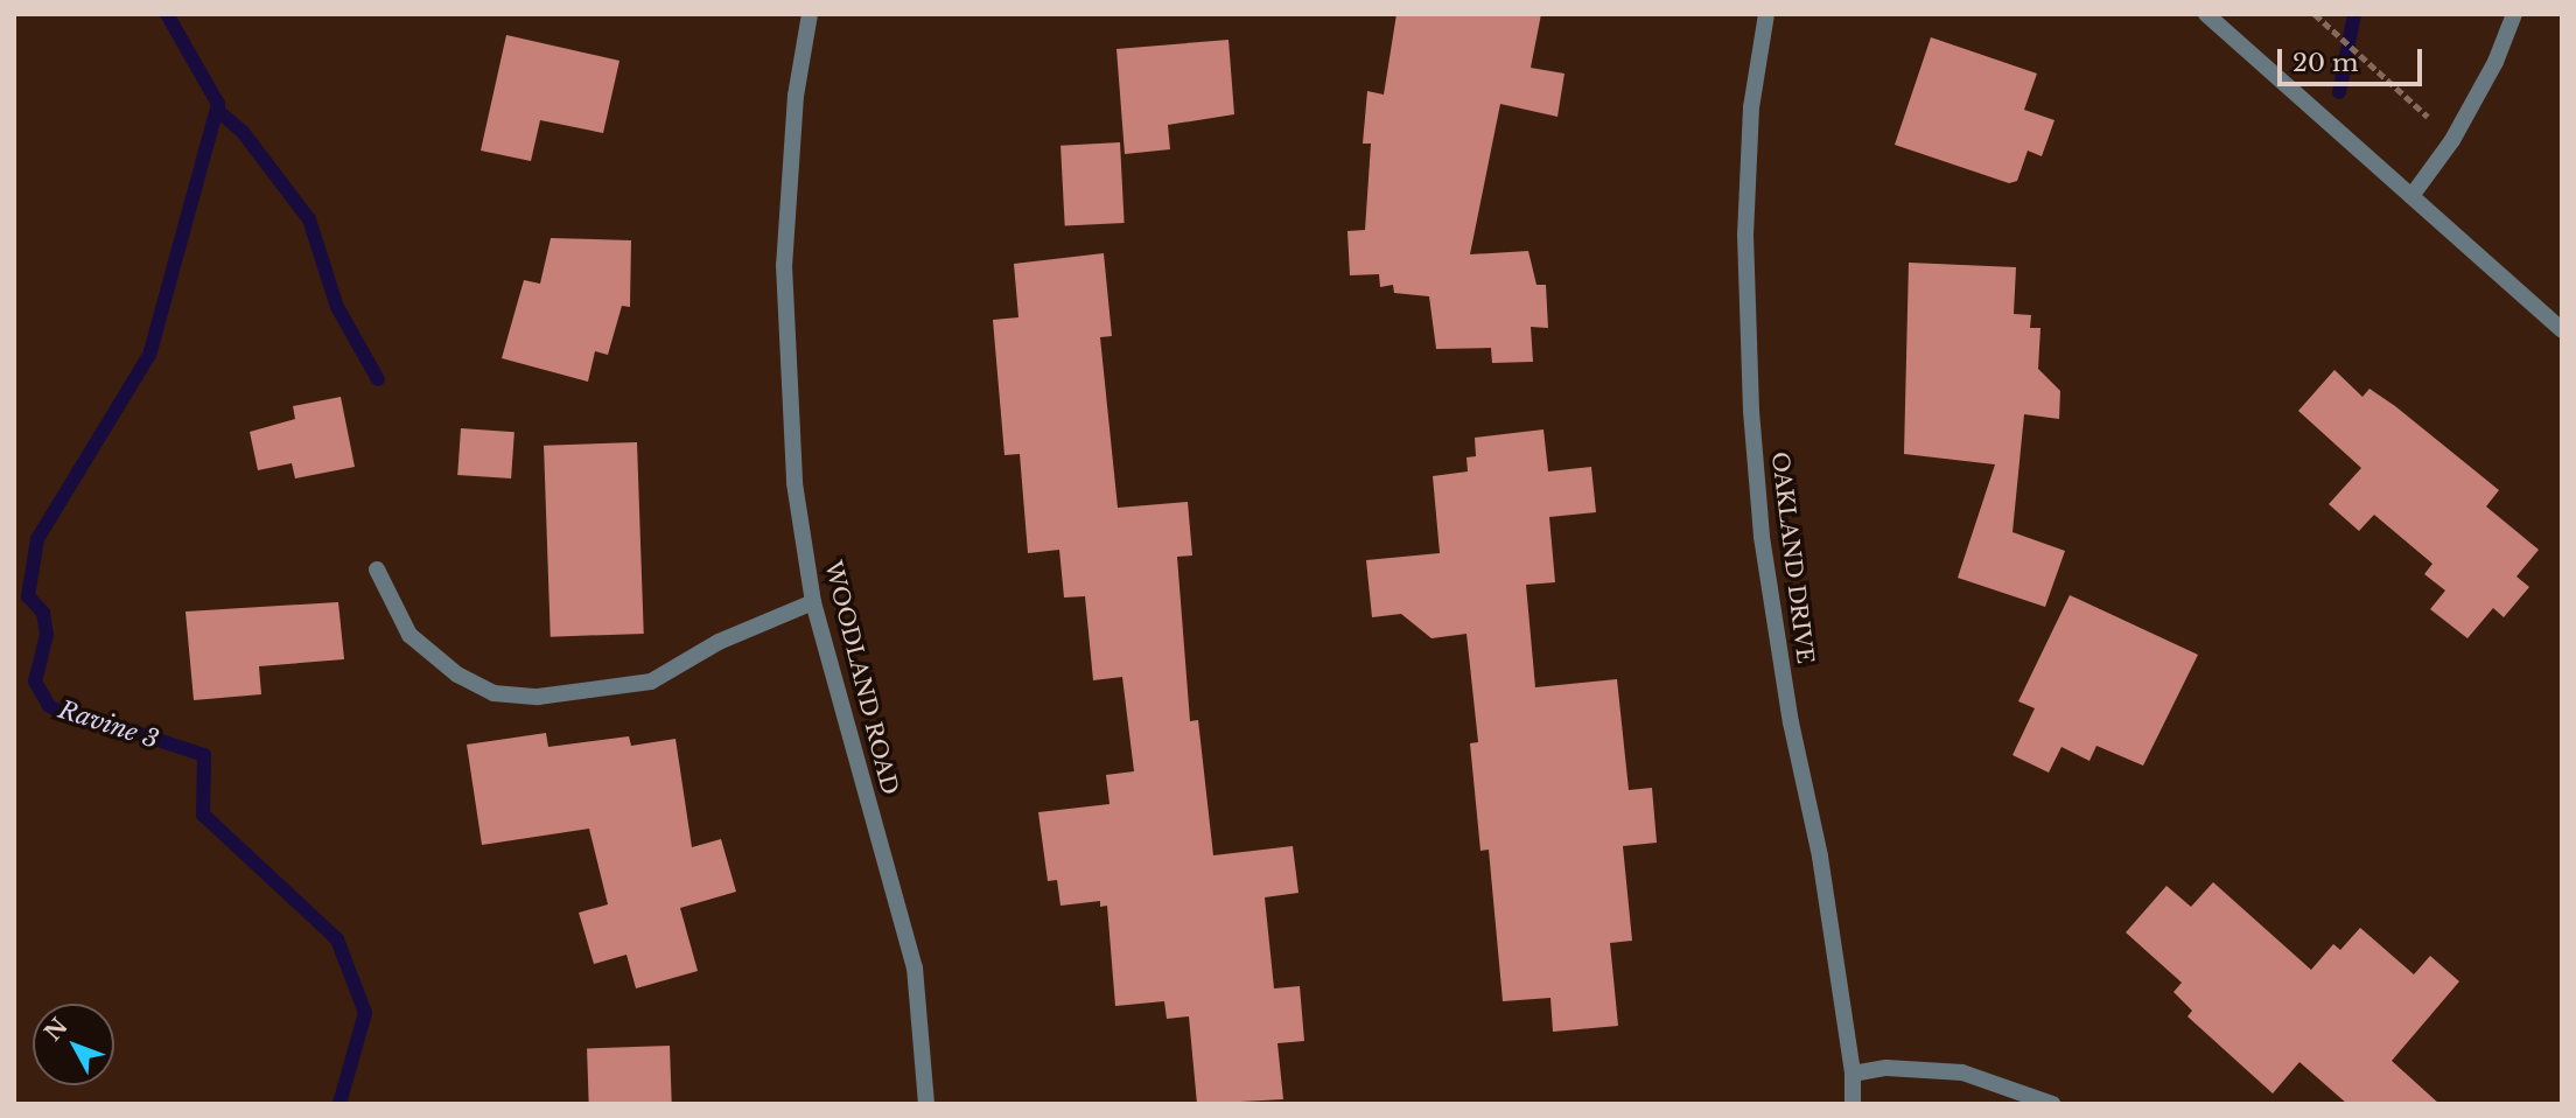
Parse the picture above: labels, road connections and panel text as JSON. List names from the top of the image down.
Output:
{
  "streets": {
    "street": ["OAKLAND DRIVE", "WOODLAND ROAD"]
  },
  "water": ["Ravine 3"],
  "scale_bar": "20 m",
  "north": "top left"
}
